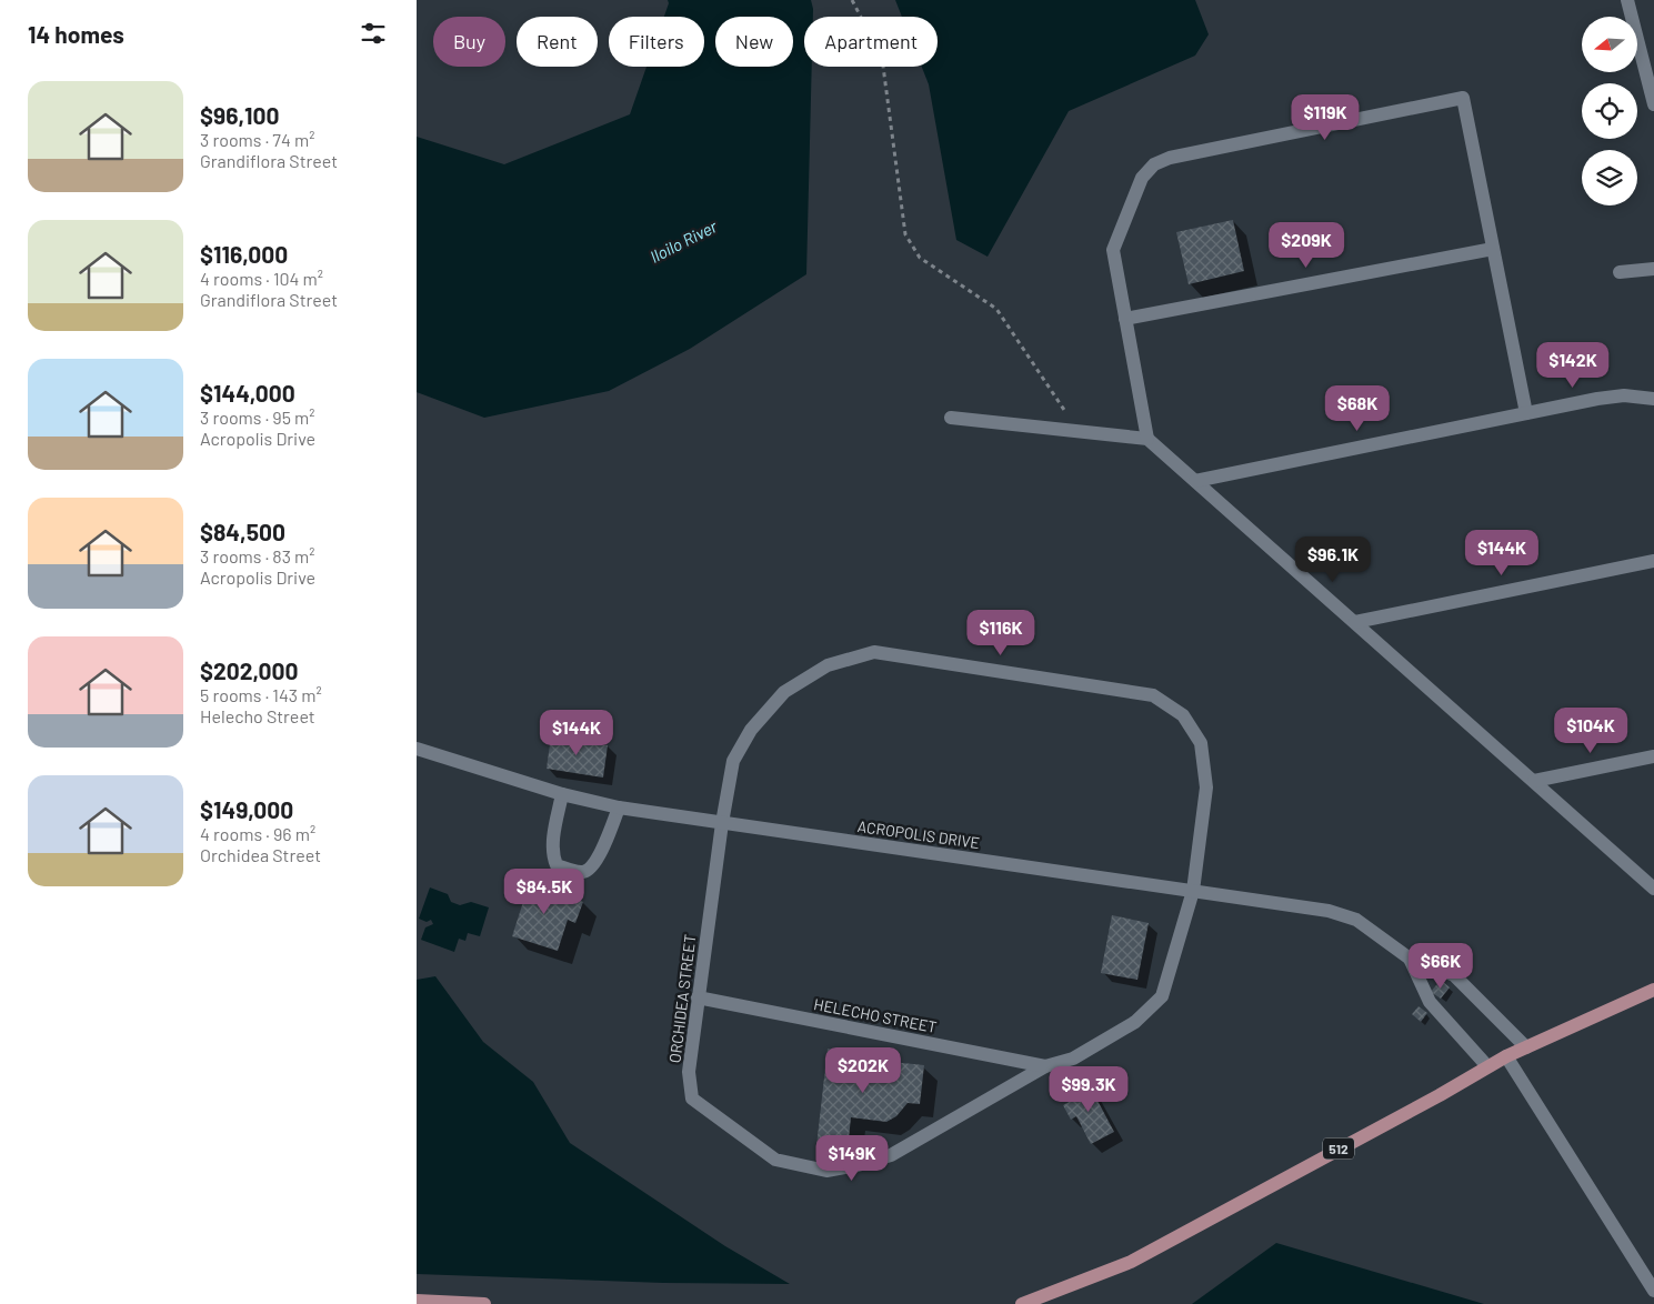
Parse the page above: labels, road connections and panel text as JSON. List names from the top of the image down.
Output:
{
  "streets": {
    "main road": ["512"],
    "street": ["ACROPOLIS DRIVE", "ORCHIDEA STREET", "HELECHO STREET"]
  },
  "crossings": [
    ["ACROPOLIS DRIVE", "ORCHIDEA STREET"],
    ["ACROPOLIS DRIVE", "512"],
    ["ORCHIDEA STREET", "HELECHO STREET"]
  ],
  "water": ["Iloilo River"],
  "north": "left",
  "page": {
    "heading": "14 homes",
    "chip": [
      "Buy",
      "Rent",
      "Filters",
      "New",
      "Apartment"
    ],
    "list": [
      {
        "name": "$96,100",
        "note": "3 rooms · 74 m² · Grandiflora Street"
      },
      {
        "name": "$116,000",
        "note": "4 rooms · 104 m² · Grandiflora Street"
      },
      {
        "name": "$144,000",
        "note": "3 rooms · 95 m² · Acropolis Drive"
      },
      {
        "name": "$84,500",
        "note": "3 rooms · 83 m² · Acropolis Drive"
      },
      {
        "name": "$202,000",
        "note": "5 rooms · 143 m² · Helecho Street"
      },
      {
        "name": "$149,000",
        "note": "4 rooms · 96 m² · Orchidea Street"
      }
    ],
    "price": [
      "$119K",
      "$209K",
      "$142K",
      "$68K",
      "$144K",
      "$96.1K",
      "$116K",
      "$104K",
      "$144K",
      "$84.5K",
      "$66K",
      "$202K",
      "$99.3K",
      "$149K"
    ]
  }
}
